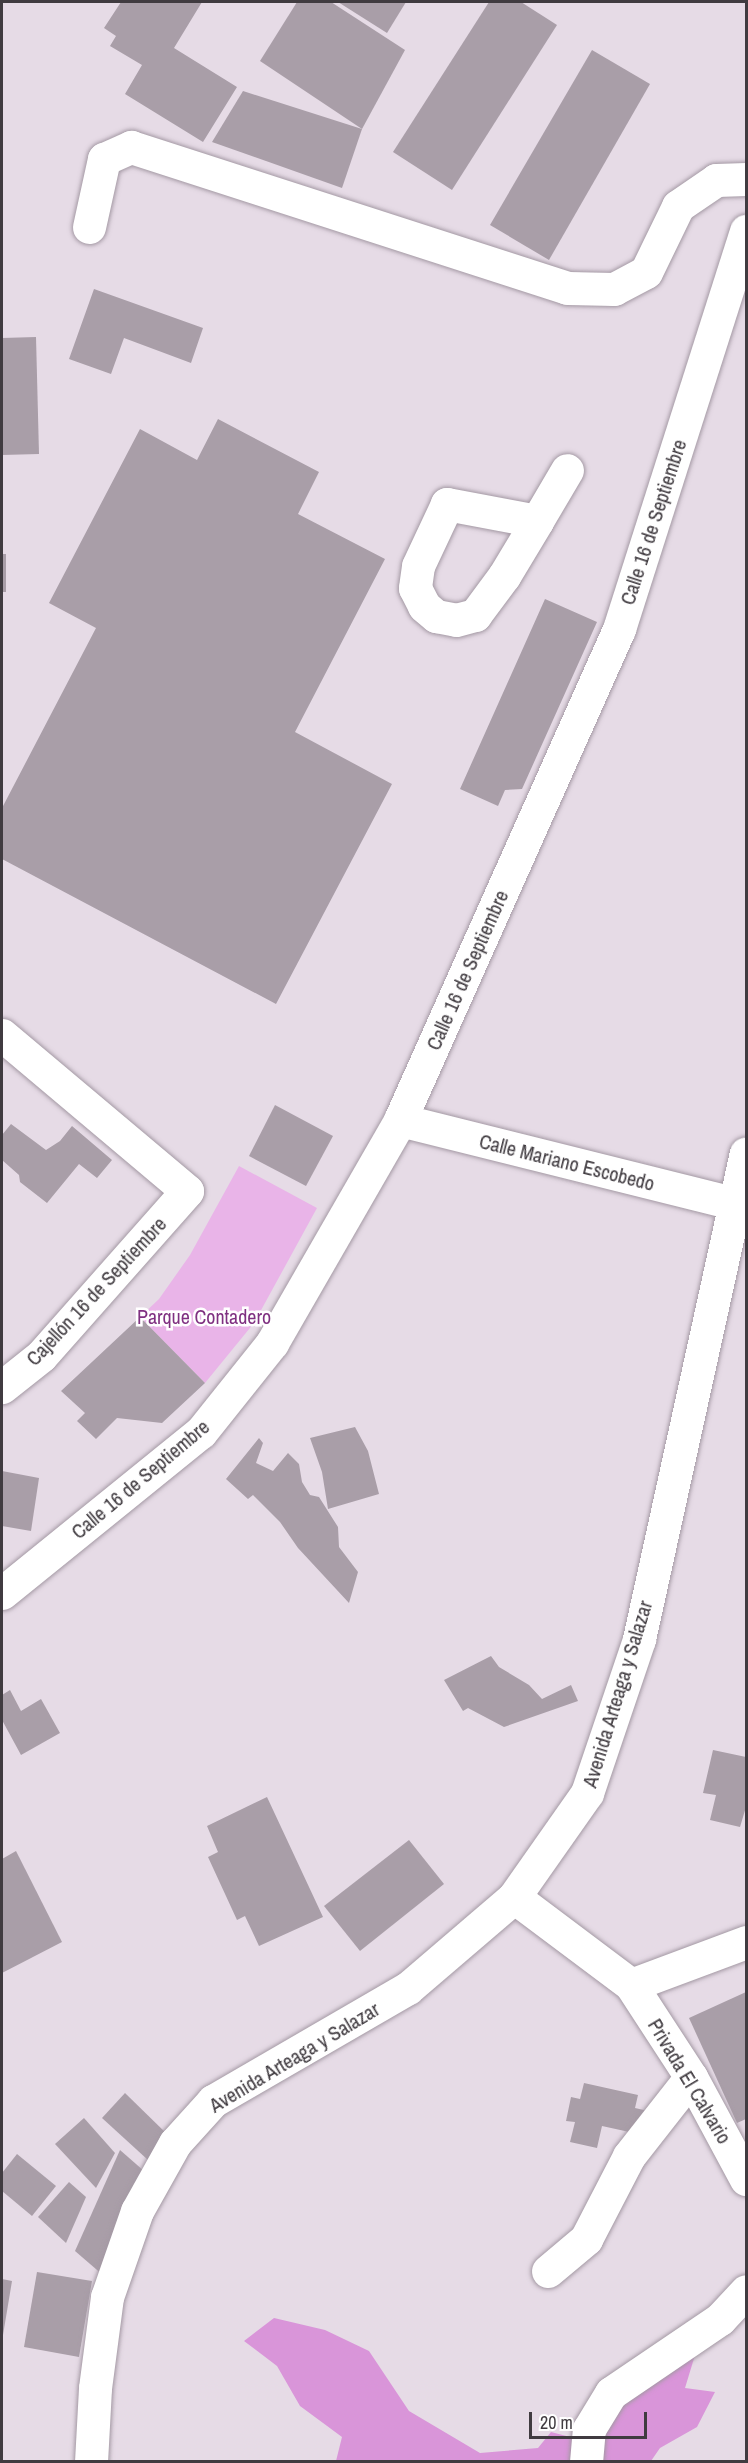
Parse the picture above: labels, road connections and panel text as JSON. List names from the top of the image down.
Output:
{
  "streets": {
    "street": [
      "Calle 16 de Septiembre",
      "Calle Mariano Escobedo",
      "Cajellón 16 de Septiembre",
      "Avenida Arteaga y Salazar",
      "Privada El Calvario"
    ]
  },
  "crossings": [
    ["Calle 16 de Septiembre", "Calle Mariano Escobedo"],
    ["Calle Mariano Escobedo", "Avenida Arteaga y Salazar"]
  ],
  "parks": ["Parque Contadero"],
  "scale_bar": "20 m"
}
